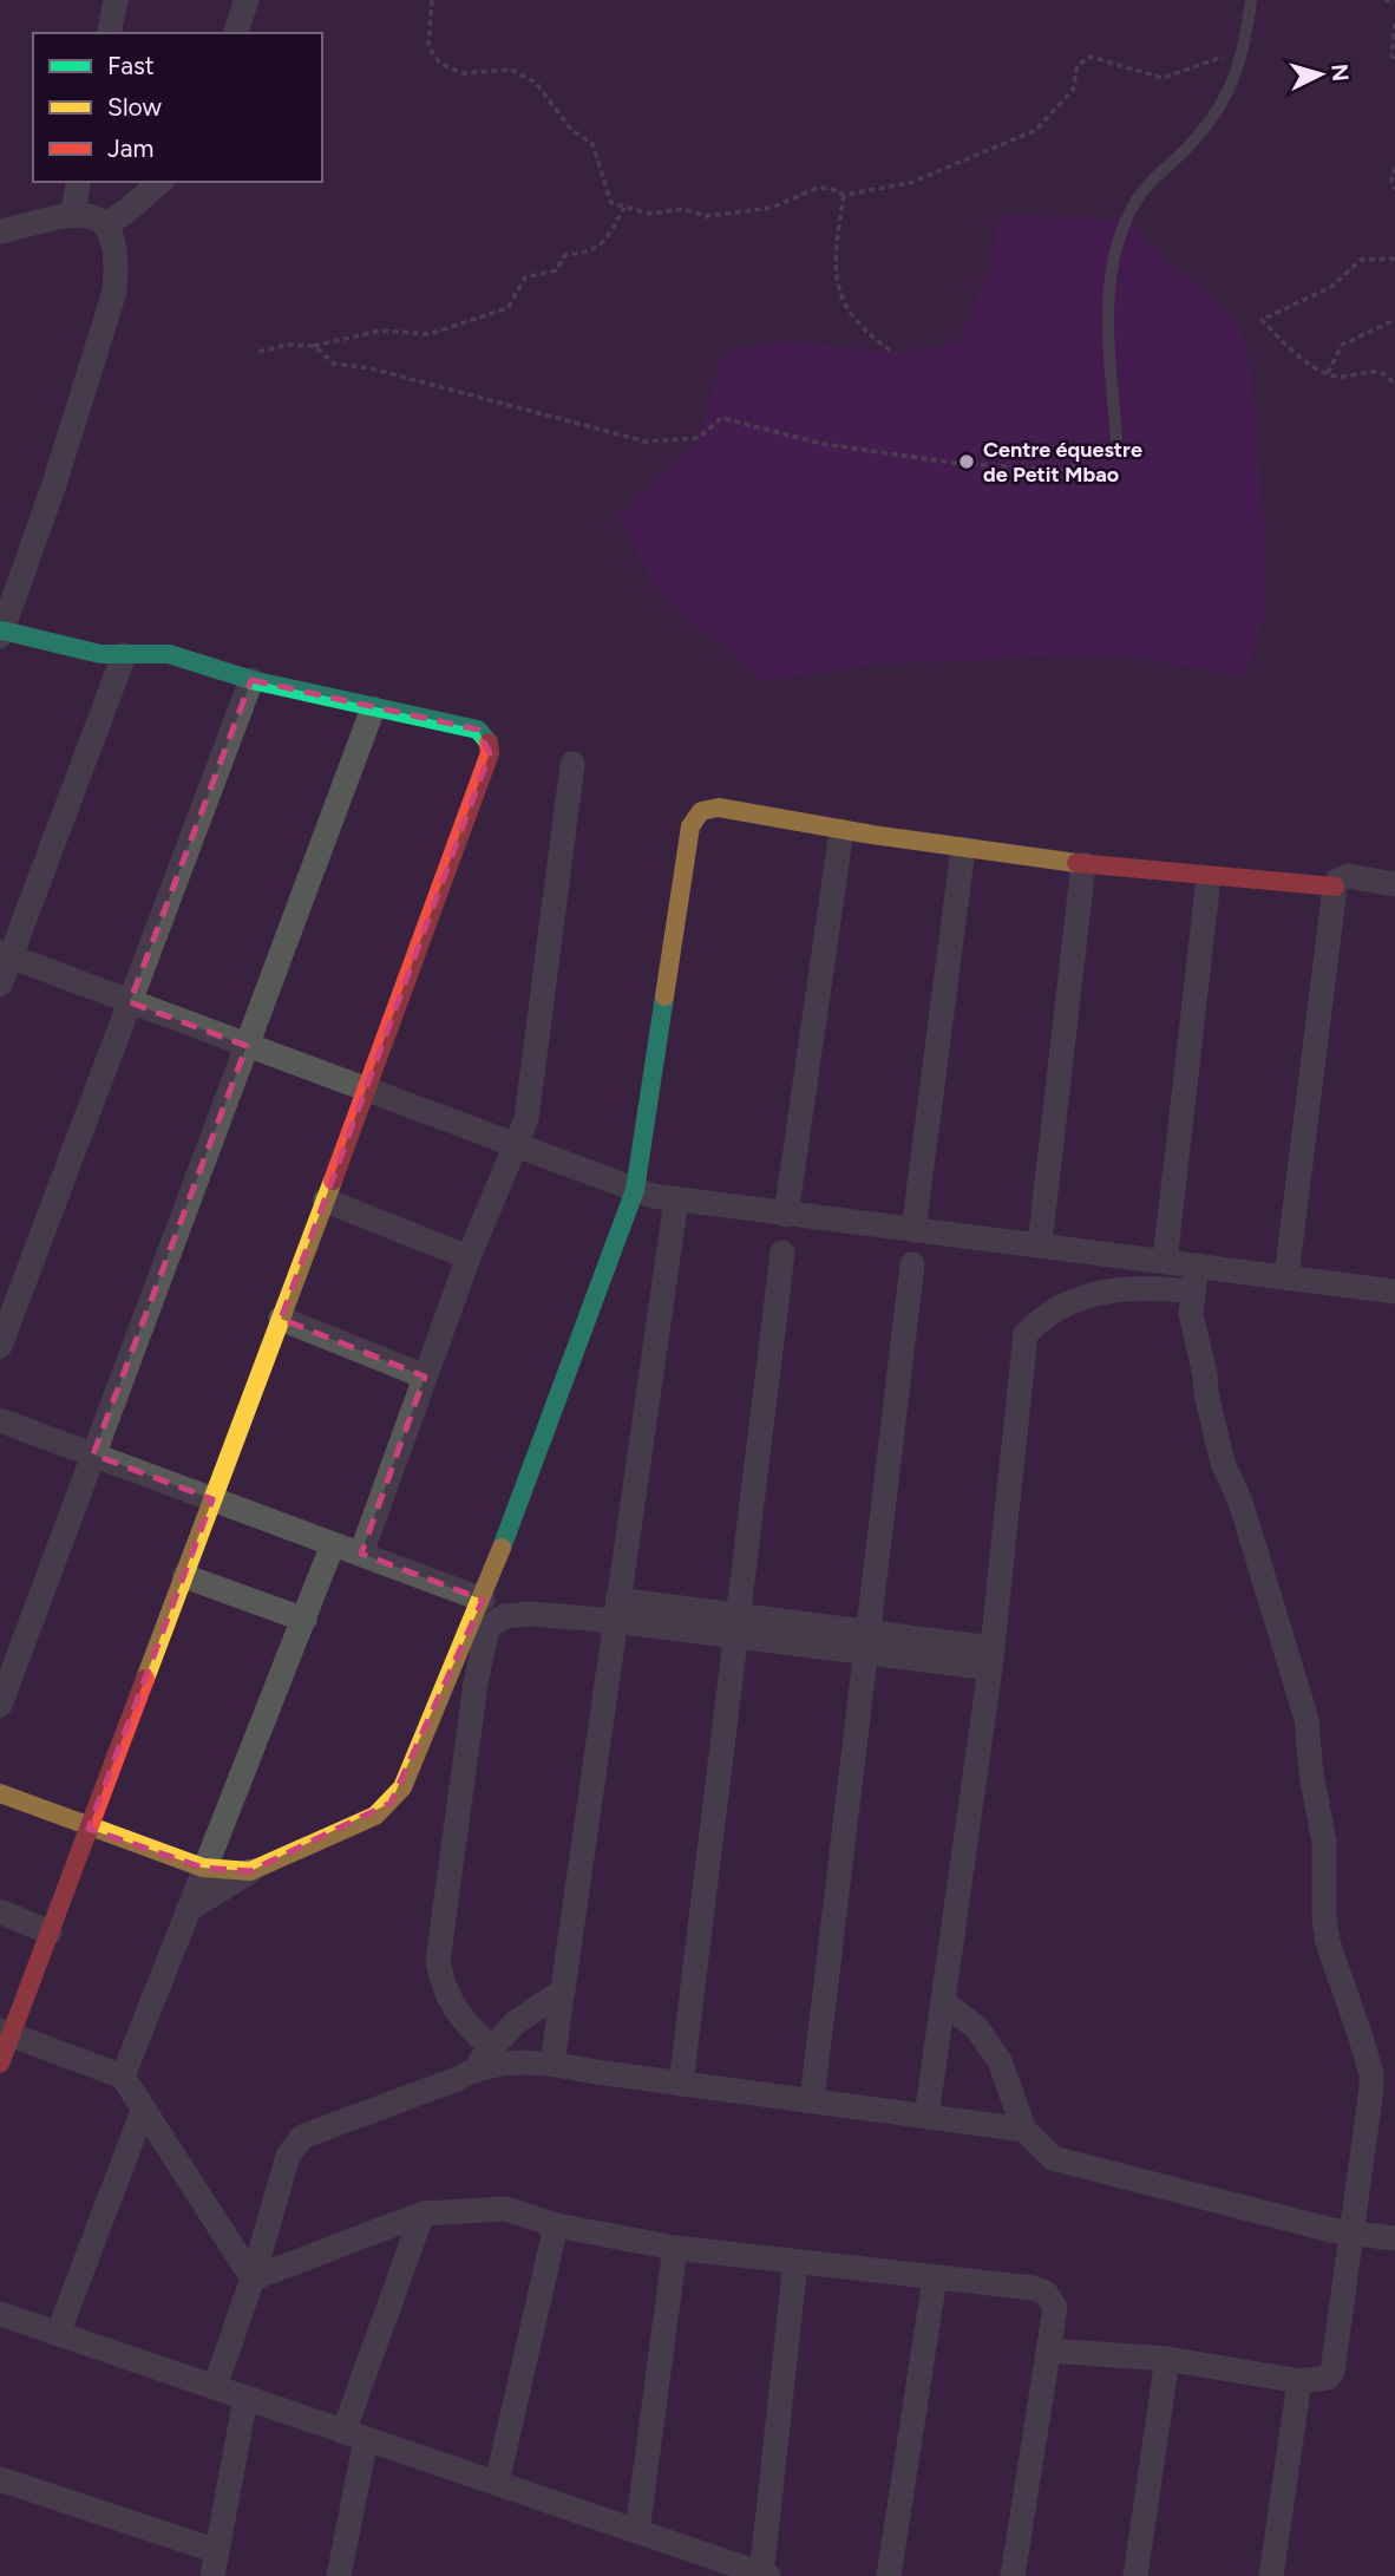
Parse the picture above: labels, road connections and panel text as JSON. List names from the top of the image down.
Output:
{
  "places": ["Centre équestre de Petit Mbao"],
  "legend": ["Fast", "Slow", "Jam"],
  "north": "right"
}
